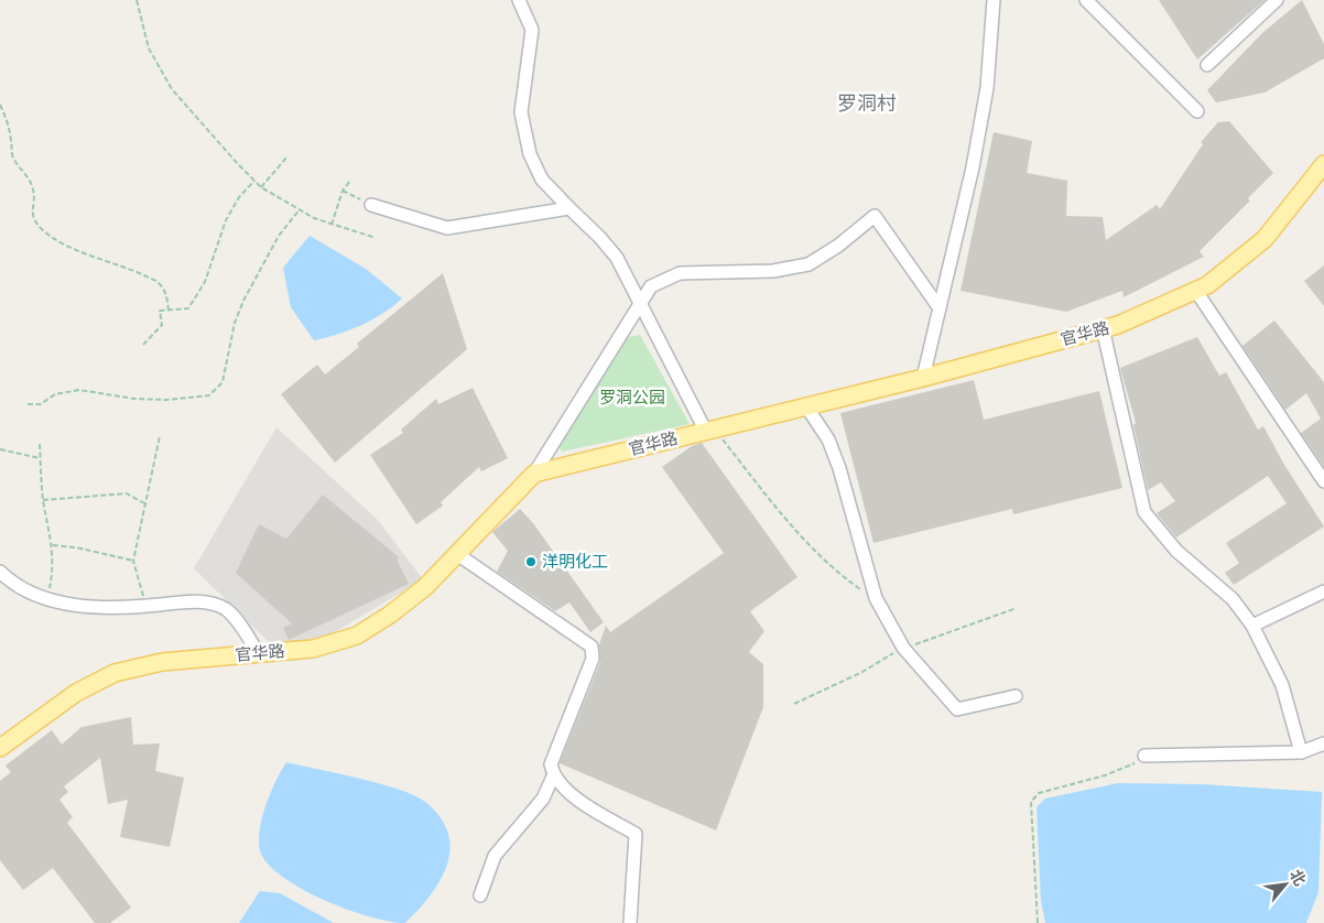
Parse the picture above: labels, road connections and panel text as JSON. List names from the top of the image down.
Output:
{
  "streets": {
    "main road": ["官华路"]
  },
  "districts": ["罗洞村"],
  "parks": ["罗洞公园"],
  "places": ["洋明化工"],
  "north": "top right"
}
